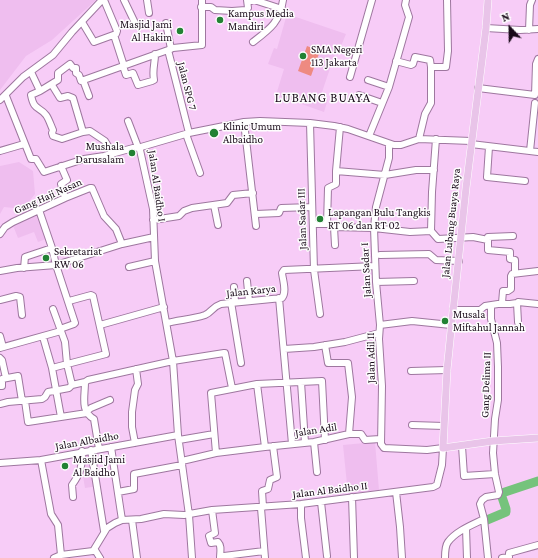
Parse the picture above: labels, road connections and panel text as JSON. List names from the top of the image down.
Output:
{
  "streets": {
    "main road": ["Jalan Lubang Buaya Raya"],
    "street": [
      "Jalan SPG 7",
      "Jalan Al Baidho I",
      "Gang Haji Nasan",
      "Jalan Sadar III",
      "Jalan Sadar I",
      "Jalan Karya",
      "Jalan Adil II",
      "Gang Delima II",
      "Jalan Adil",
      "Jalan Albaidho",
      "Jalan Al Baidho II"
    ]
  },
  "crossings": [
    ["Jalan SPG 7", "Jalan Al Baidho I"],
    ["Jalan Al Baidho I", "Jalan Sadar III"],
    ["Jalan Al Baidho I", "Jalan Sadar I"],
    ["Jalan Al Baidho I", "Jalan Karya"],
    ["Jalan Al Baidho I", "Jalan Adil"],
    ["Jalan Al Baidho I", "Jalan Albaidho"],
    ["Jalan Al Baidho I", "Jalan Al Baidho II"],
    ["Jalan Sadar III", "Jalan Karya"],
    ["Jalan Lubang Buaya Raya", "Jalan Adil II"],
    ["Jalan Lubang Buaya Raya", "Jalan Adil"],
    ["Jalan Lubang Buaya Raya", "Jalan Al Baidho II"],
    ["Jalan Sadar I", "Jalan Adil II"],
    ["Jalan Adil II", "Jalan Adil"],
    ["Jalan Adil", "Jalan Al Baidho II"]
  ],
  "districts": ["LUBANG BUAYA"],
  "places": [
    "Kampus Media Mandiri",
    "Masjid Jami Al Hakim",
    "SMA Negeri 113 Jakarta",
    "Klinic Umum Albaidho",
    "Mushala Darusalam",
    "Lapangan Bulu Tangkis RT 06 dan RT 02",
    "Sekretariat RW 06",
    "Musala Miftahul Jannah",
    "Masjid Jami Al Baidho"
  ],
  "north": "top"
}
